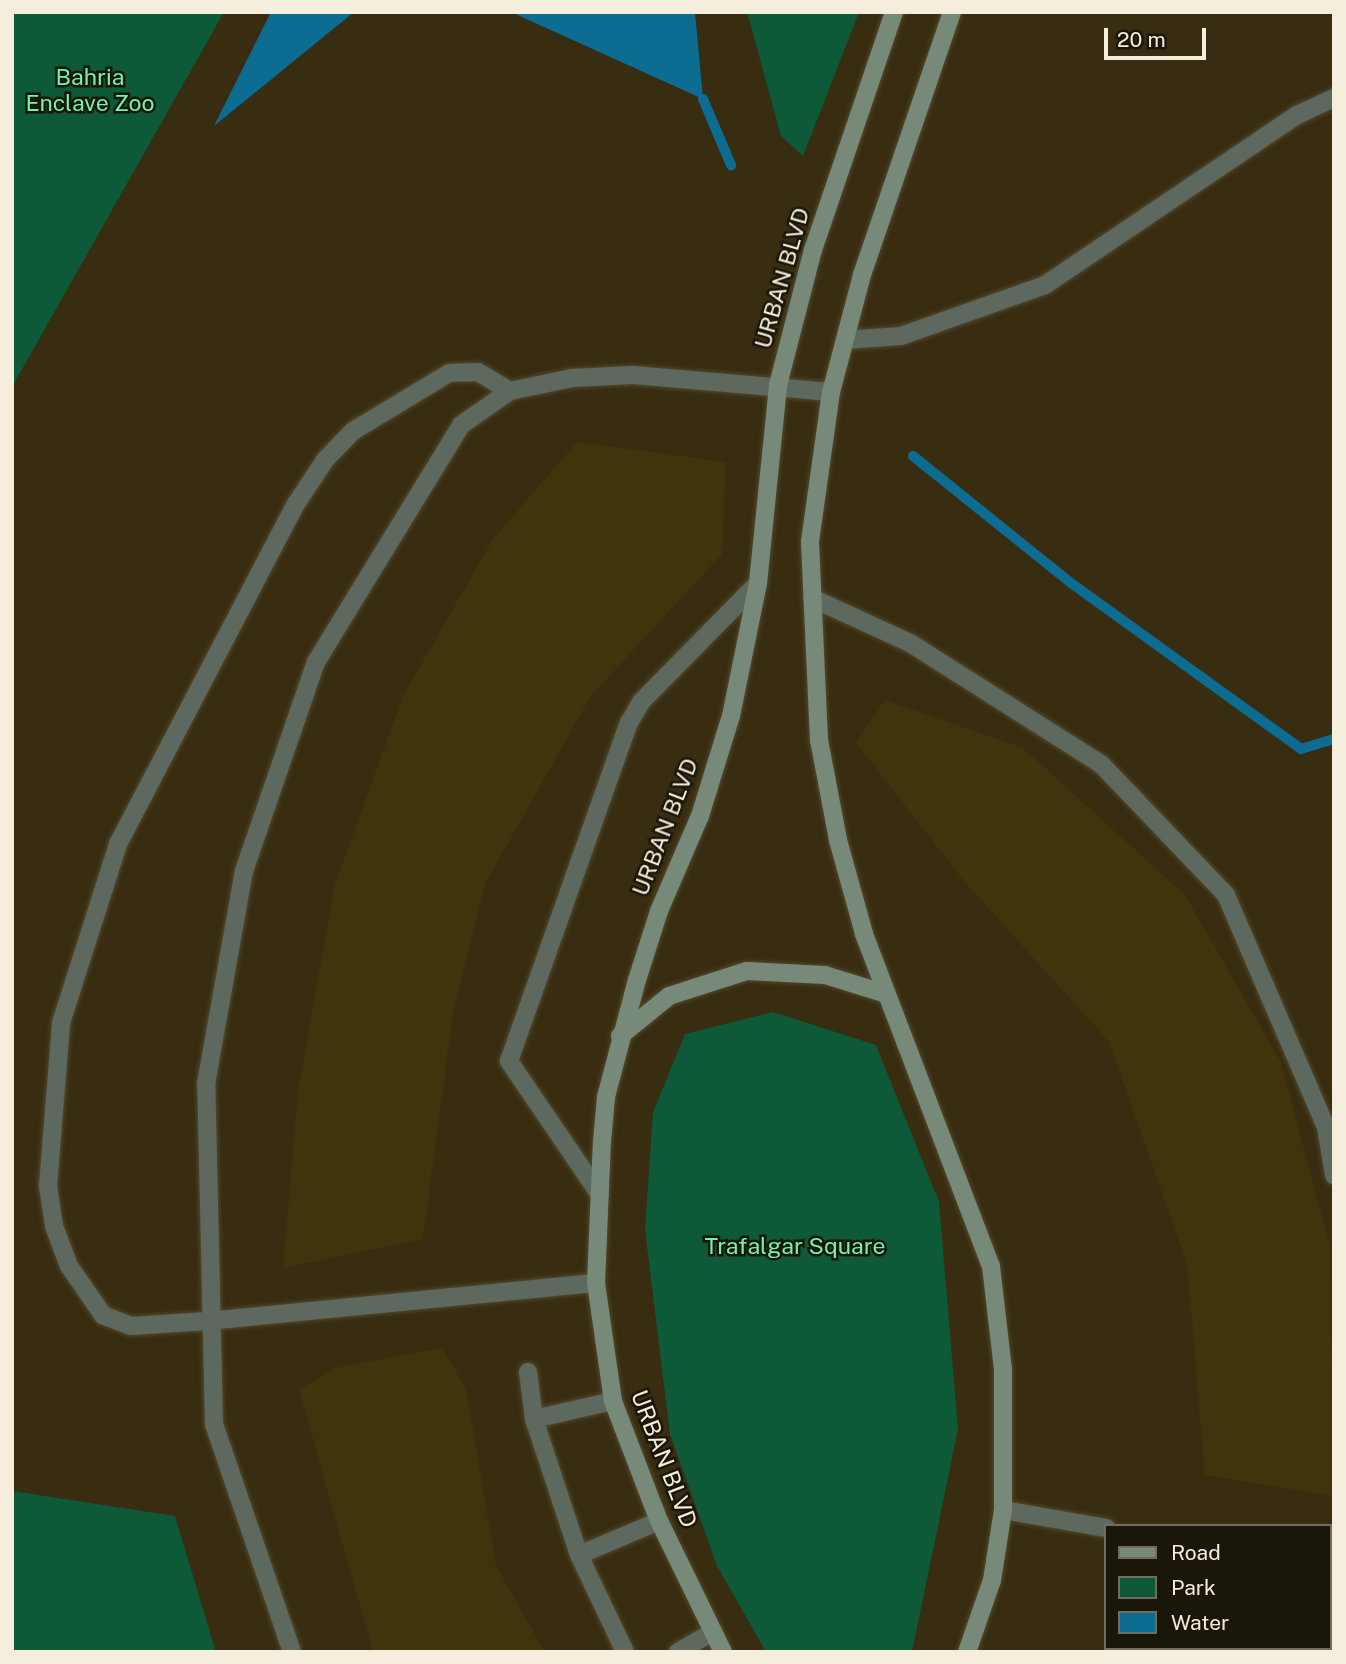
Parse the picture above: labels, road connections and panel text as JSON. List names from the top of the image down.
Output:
{
  "streets": {
    "street": ["URBAN BLVD"]
  },
  "parks": ["Bahria Enclave Zoo", "Trafalgar Square"],
  "legend": ["Road", "Park", "Water"],
  "scale_bar": "20 m"
}
